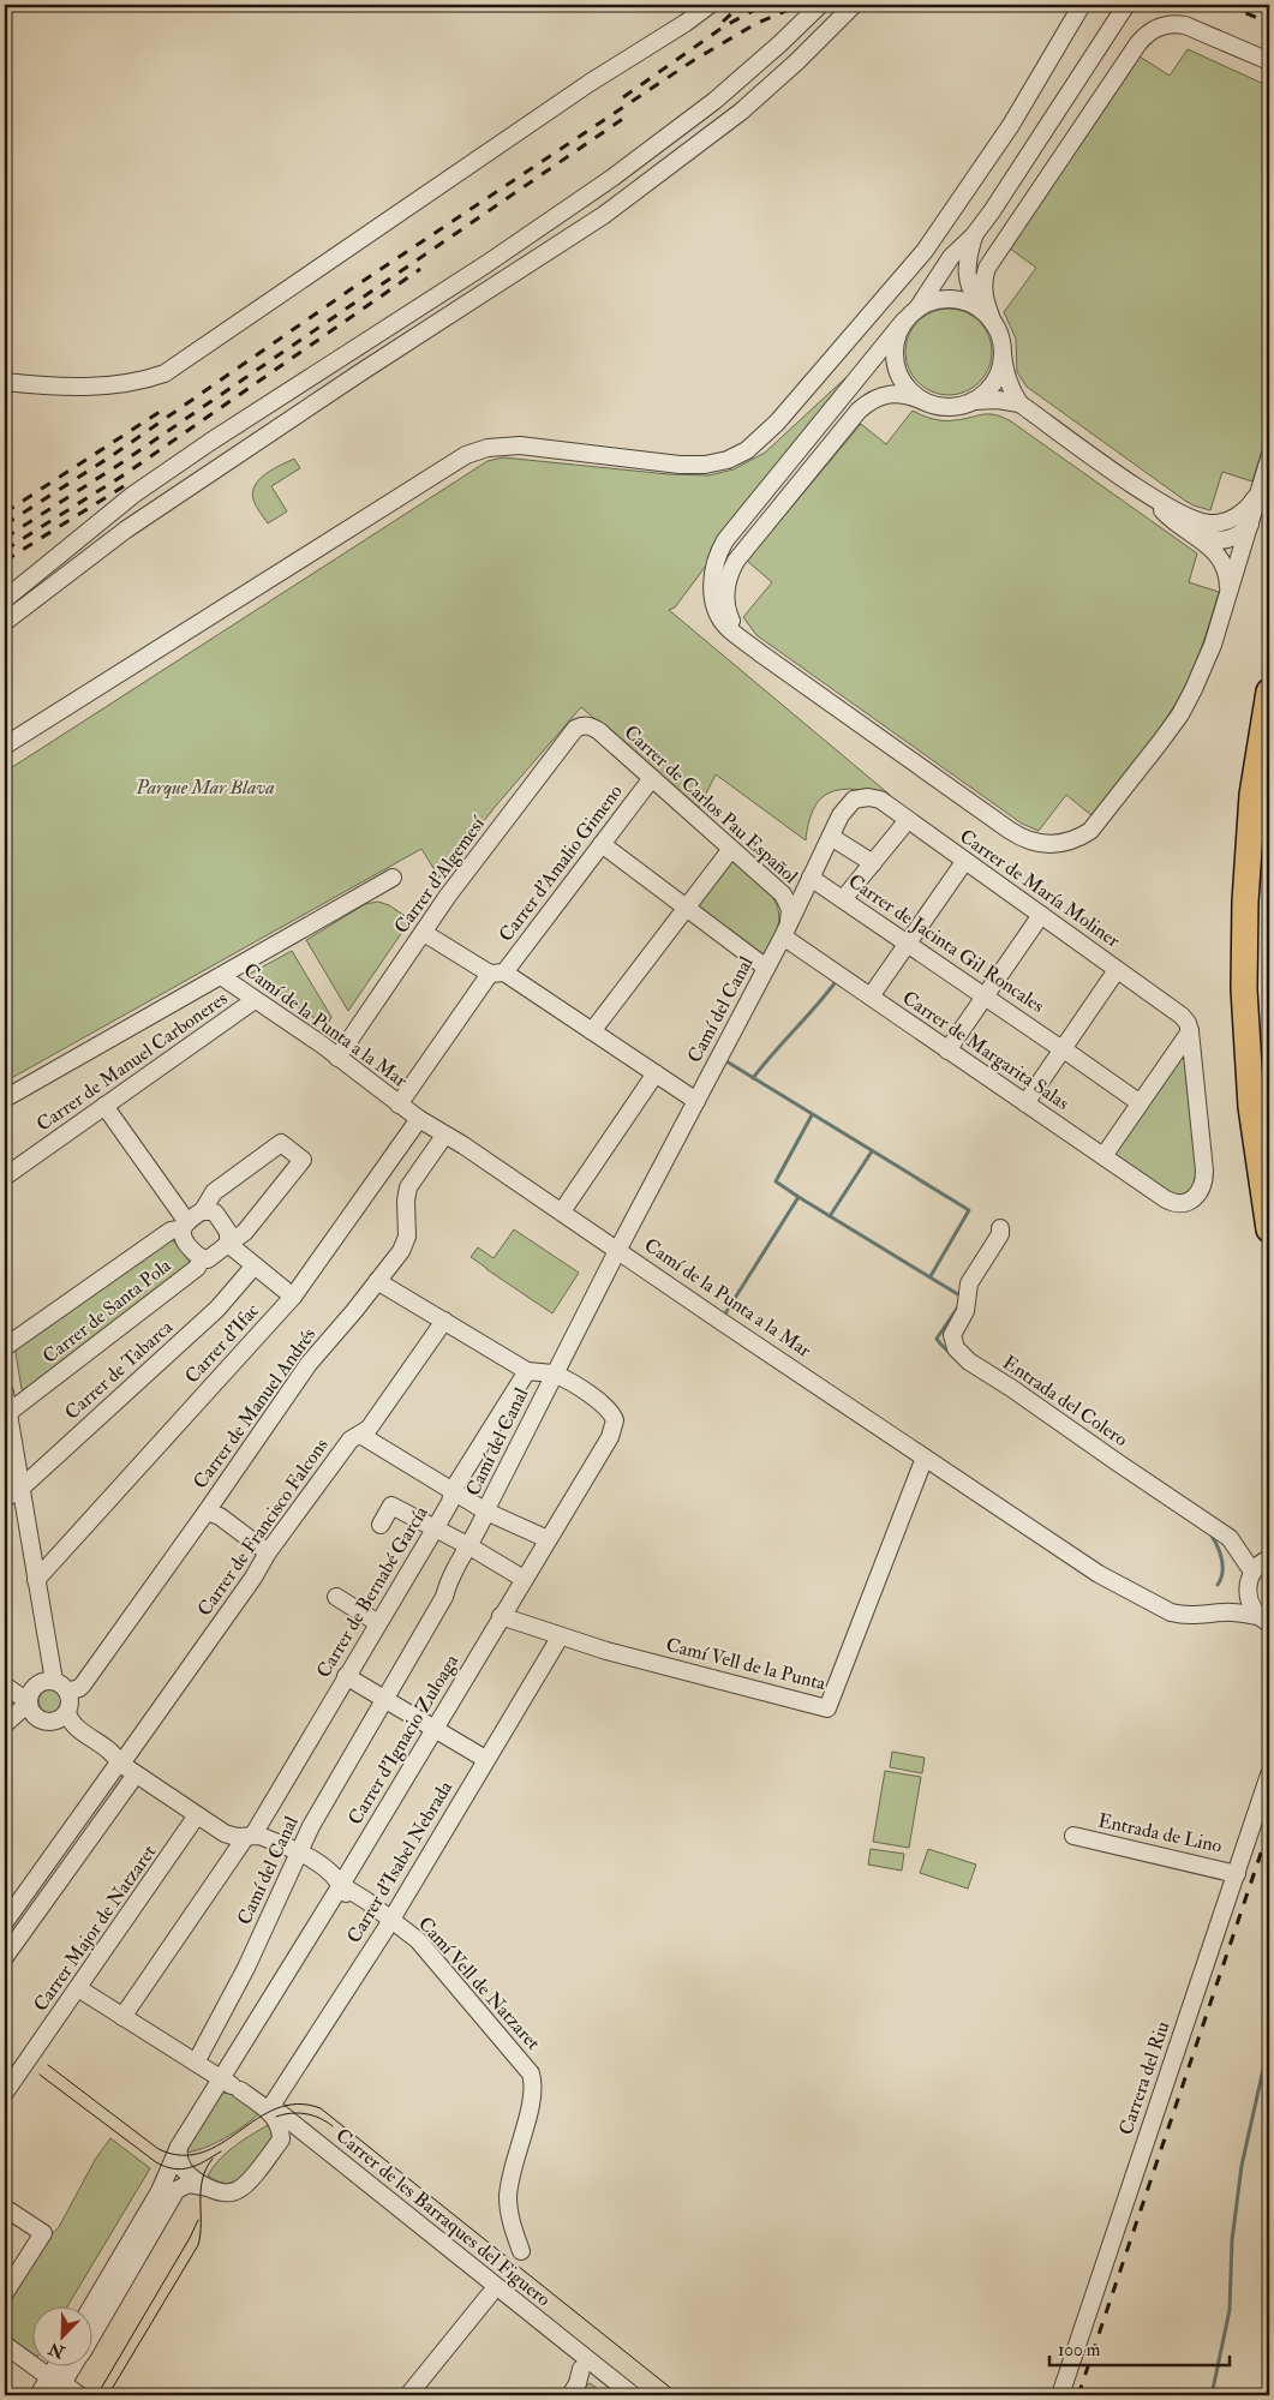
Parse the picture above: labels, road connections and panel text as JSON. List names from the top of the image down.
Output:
{
  "streets": {
    "street": [
      "Carrer de Carlos Pau Español",
      "Carrer d'Amalio Gimeno",
      "Carrer d'Algemesí",
      "Carrer de María Moliner",
      "Carrer de Jacinta Gil Roncales",
      "Camí del Canal",
      "Camí de la Punta a la Mar",
      "Carrer de Margarita Salas",
      "Carrer de Manuel Carboneres",
      "Carrer de Santa Pola",
      "Carrer d'Ifac",
      "Carrer de Tabarca",
      "Entrada del Colero",
      "Carrer de Manuel Andrés",
      "Carrer de Francisco Falcons",
      "Carrer de Bernabé García",
      "Camí Vell de la Punta",
      "Carrer d'Ignacio Zuloaga",
      "Entrada de Lino",
      "Carrer d'Isabel Nebrada",
      "Carrer Major de Natzaret",
      "Camí Vell de Natzaret",
      "Carrera del Riu",
      "Carrer de les Barraques del Figuero"
    ]
  },
  "crossings": [
    ["Carrer de Carlos Pau Español", "Carrer d'Amalio Gimeno"],
    ["Carrer de Carlos Pau Español", "Carrer d'Algemesí"],
    ["Carrer de Carlos Pau Español", "Camí del Canal"],
    ["Carrer de Carlos Pau Español", "Carrer de Margarita Salas"],
    ["Carrer d'Amalio Gimeno", "Camí de la Punta a la Mar"],
    ["Carrer d'Algemesí", "Camí de la Punta a la Mar"],
    ["Carrer d'Algemesí", "Carrer de Manuel Carboneres"],
    ["Carrer de María Moliner", "Camí del Canal"],
    ["Carrer de María Moliner", "Carrer de Margarita Salas"],
    ["Carrer de Jacinta Gil Roncales", "Camí del Canal"],
    ["Camí del Canal", "Camí de la Punta a la Mar"],
    ["Camí del Canal", "Carrer de Margarita Salas"],
    ["Camí del Canal", "Carrer d'Ignacio Zuloaga"],
    ["Camí del Canal", "Camí Vell de Natzaret"],
    ["Camí del Canal", "Carrer de les Barraques del Figuero"],
    ["Camí de la Punta a la Mar", "Carrer de Manuel Carboneres"],
    ["Camí de la Punta a la Mar", "Carrer d'Ifac"],
    ["Camí de la Punta a la Mar", "Carrer de Manuel Andrés"],
    ["Camí de la Punta a la Mar", "Camí Vell de la Punta"],
    ["Carrer de Francisco Falcons", "Camí Vell de Natzaret"],
    ["Carrer de Bernabé García", "Camí Vell de Natzaret"],
    ["Carrer de Bernabé García", "Carrer de les Barraques del Figuero"],
    ["Camí Vell de la Punta", "Carrer d'Ignacio Zuloaga"],
    ["Camí Vell de la Punta", "Carrer d'Isabel Nebrada"],
    ["Carrer d'Ignacio Zuloaga", "Camí Vell de Natzaret"],
    ["Carrer d'Ignacio Zuloaga", "Carrer de les Barraques del Figuero"],
    ["Entrada de Lino", "Carrera del Riu"],
    ["Carrer d'Isabel Nebrada", "Camí Vell de Natzaret"],
    ["Carrer d'Isabel Nebrada", "Carrer de les Barraques del Figuero"],
    ["Carrer Major de Natzaret", "Camí Vell de Natzaret"],
    ["Carrer Major de Natzaret", "Carrer de les Barraques del Figuero"]
  ],
  "parks": ["Parque Mar Blava"],
  "scale_bar": "100 m",
  "north": "bottom left"
}
